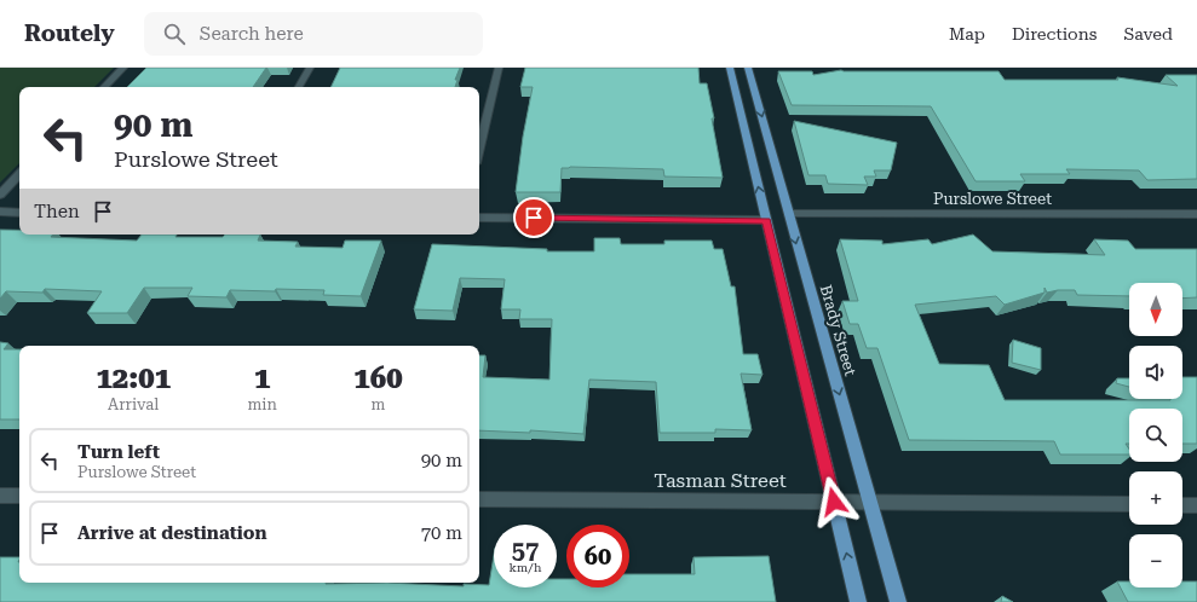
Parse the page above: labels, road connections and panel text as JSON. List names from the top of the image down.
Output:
{
  "streets": {
    "main road": ["Brady Street"],
    "street": ["Purslowe Street", "Tasman Street"]
  },
  "crossings": [
    ["Purslowe Street", "Brady Street"],
    ["Brady Street", "Tasman Street"]
  ],
  "north": "bottom",
  "page": {
    "header": "Routely",
    "search": "Search here",
    "nav": ["Map", "Directions", "Saved"],
    "turn": ["90 m", "Purslowe Street"],
    "then": "Then",
    "map_buttons": ["+", "−"],
    "eta": [
      "12:01",
      "Arrival",
      "1",
      "min",
      "160",
      "m"
    ],
    "list": [
      {
        "name": "Turn left",
        "note": "Purslowe Street",
        "value": "90 m"
      },
      {
        "name": "Arrive at destination",
        "value": "70 m"
      }
    ],
    "speed": "57 km/h",
    "limit": "60"
  }
}
